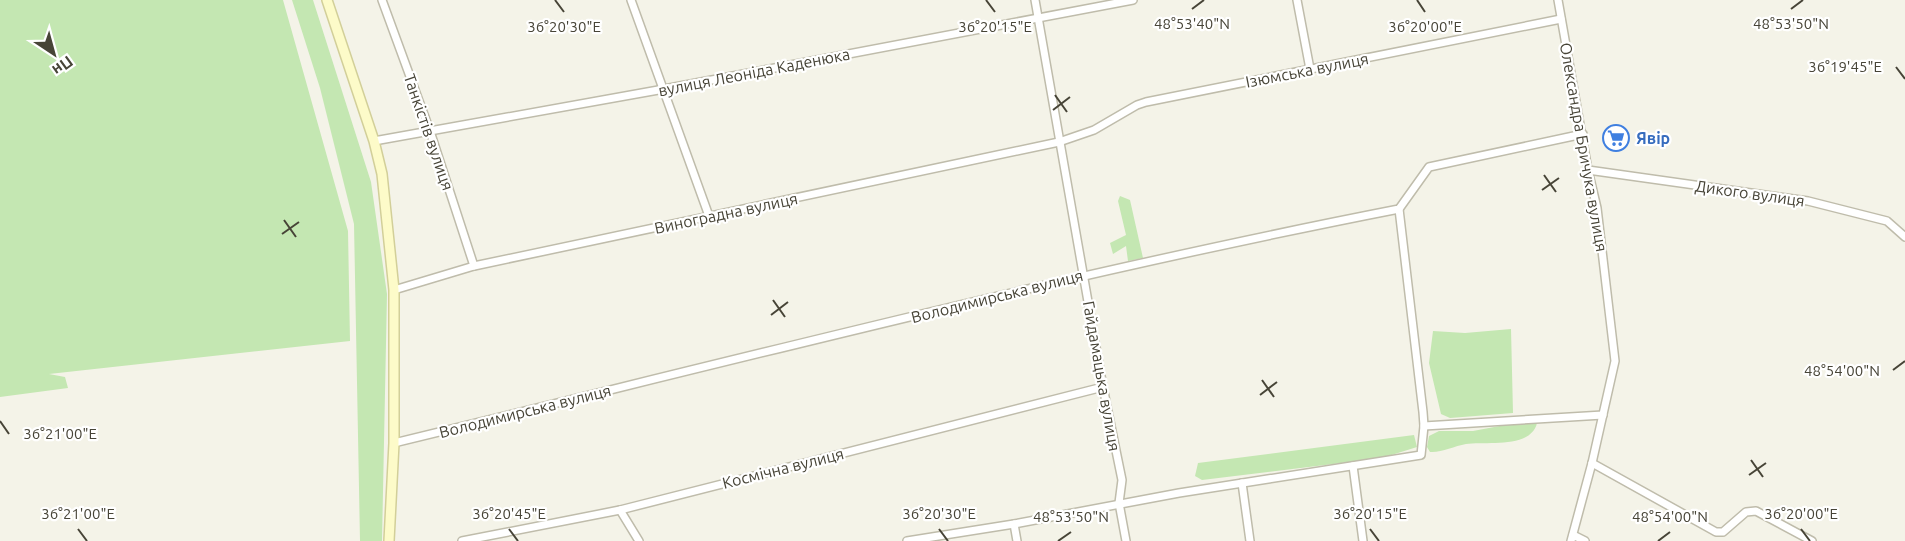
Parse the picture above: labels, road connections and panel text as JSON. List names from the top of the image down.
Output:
{
  "streets": {
    "street": [
      "Ізюмська вулиця",
      "вулиця Леоніда Каденюка",
      "Танкістів вулиця",
      "Олександра Бричука вулиця",
      "Дикого вулиця",
      "Виноградна вулиця",
      "Володимирська вулиця",
      "Гайдамацька вулиця",
      "Космічна вулиця"
    ]
  },
  "crossings": [
    ["Ізюмська вулиця", "Олександра Бричука вулиця"],
    ["Ізюмська вулиця", "Виноградна вулиця"],
    ["Ізюмська вулиця", "Гайдамацька вулиця"],
    ["вулиця Леоніда Каденюка", "Танкістів вулиця"],
    ["вулиця Леоніда Каденюка", "Гайдамацька вулиця"],
    ["Танкістів вулиця", "Виноградна вулиця"],
    ["Олександра Бричука вулиця", "Дикого вулиця"],
    ["Виноградна вулиця", "Гайдамацька вулиця"],
    ["Володимирська вулиця", "Гайдамацька вулиця"],
    ["Гайдамацька вулиця", "Космічна вулиця"]
  ],
  "places": {
    "supermarket": ["Явiр"]
  },
  "north": "bottom right",
  "coordinates": [
    "48°53'40\"N",
    "48°53'50\"N",
    "36°20'30\"E",
    "36°20'15\"E",
    "36°20'00\"E",
    "36°19'45\"E",
    "48°54'00\"N",
    "36°21'00\"E",
    "36°20'45\"E"
  ]
}
